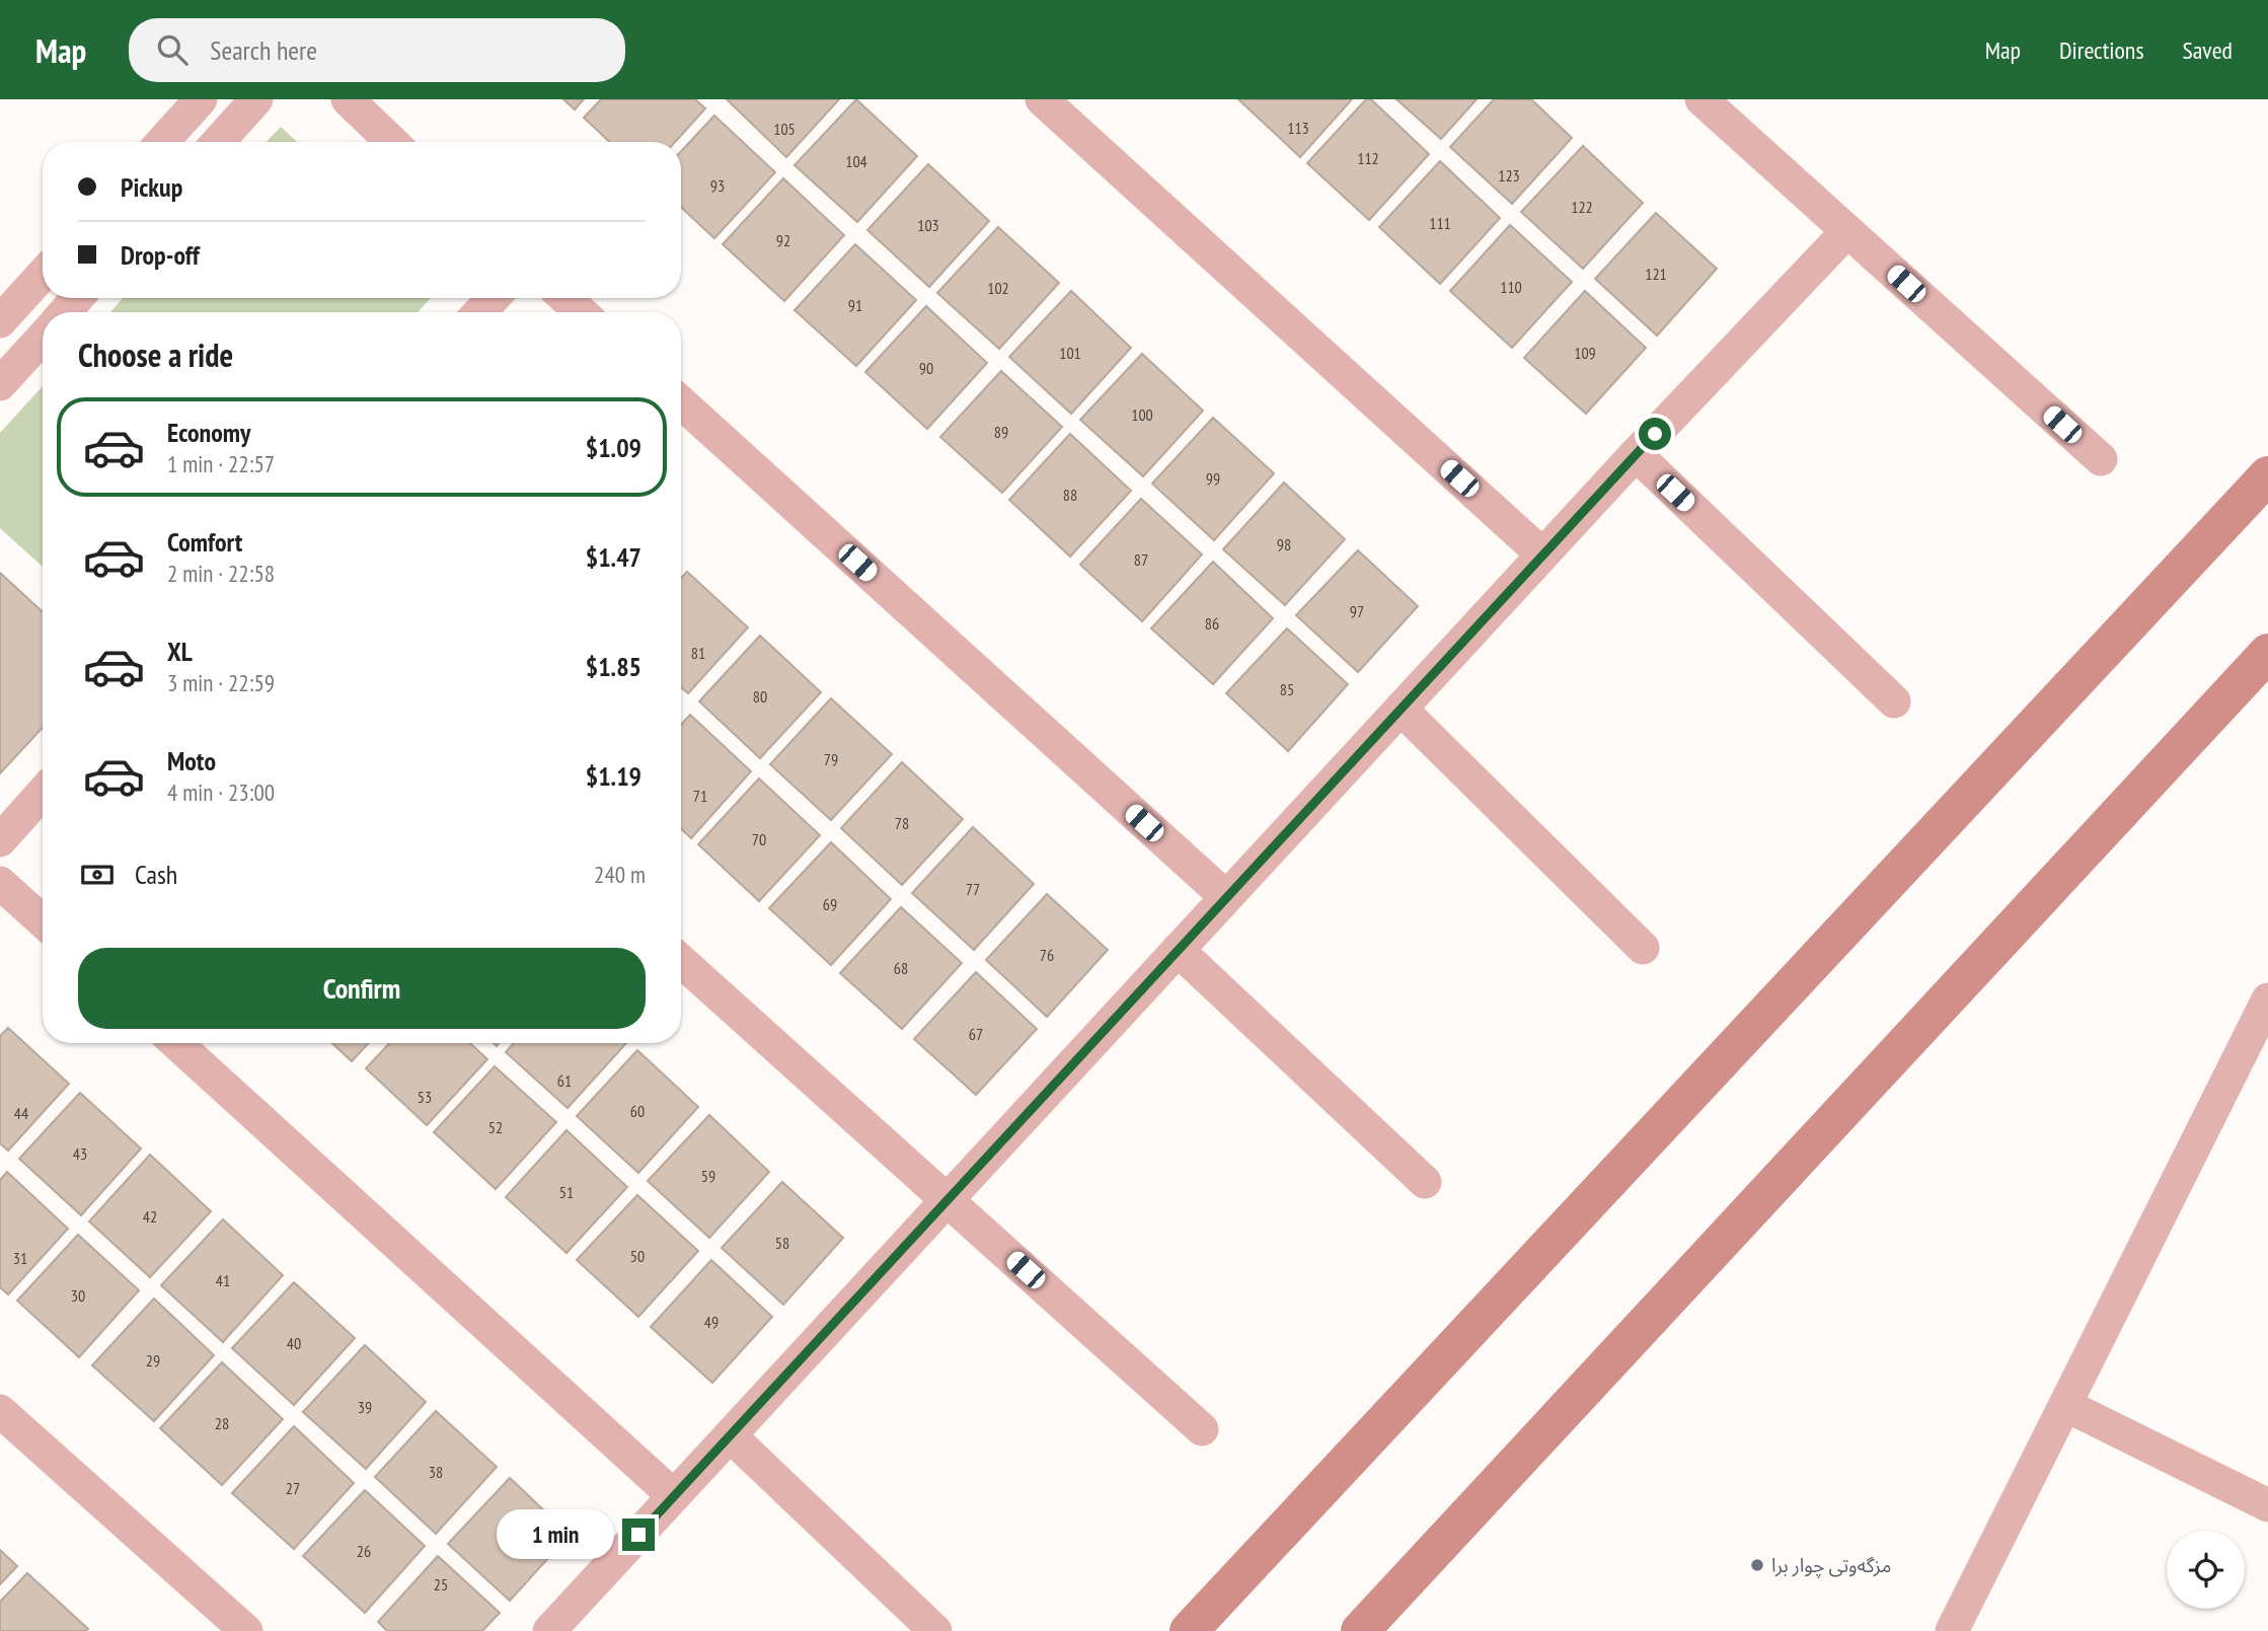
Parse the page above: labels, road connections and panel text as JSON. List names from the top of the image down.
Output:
{
  "places": ["مزگەوتی چوار برا"],
  "house_numbers": [
    "113",
    "105",
    "112",
    "104",
    "123",
    "93",
    "122",
    "111",
    "103",
    "92",
    "121",
    "110",
    "102",
    "91",
    "101",
    "109",
    "90",
    "100",
    "89",
    "99",
    "88",
    "98",
    "87",
    "97",
    "86",
    "81",
    "85",
    "80",
    "79",
    "71",
    "78",
    "70",
    "77",
    "69",
    "76",
    "68",
    "67",
    "61",
    "53",
    "60",
    "44",
    "52",
    "43",
    "59",
    "51",
    "42",
    "58",
    "50",
    "31",
    "41",
    "30",
    "49",
    "40",
    "29",
    "39",
    "28",
    "38",
    "27",
    "26",
    "25"
  ],
  "page": {
    "header": "Map",
    "search": "Search here",
    "nav": ["Map", "Directions", "Saved"],
    "banner": ["Pickup", "Drop-off"],
    "heading": "Choose a ride",
    "list": [
      {
        "name": "Economy",
        "note": "1 min · 22:57",
        "value": "$1.09"
      },
      {
        "name": "Comfort",
        "note": "2 min · 22:58",
        "value": "$1.47"
      },
      {
        "name": "XL",
        "note": "3 min · 22:59",
        "value": "$1.85"
      },
      {
        "name": "Moto",
        "note": "4 min · 23:00",
        "value": "$1.19"
      }
    ],
    "pay": ["Cash", "240 m"],
    "buttons": "Confirm",
    "bubble": "1 min"
  }
}
